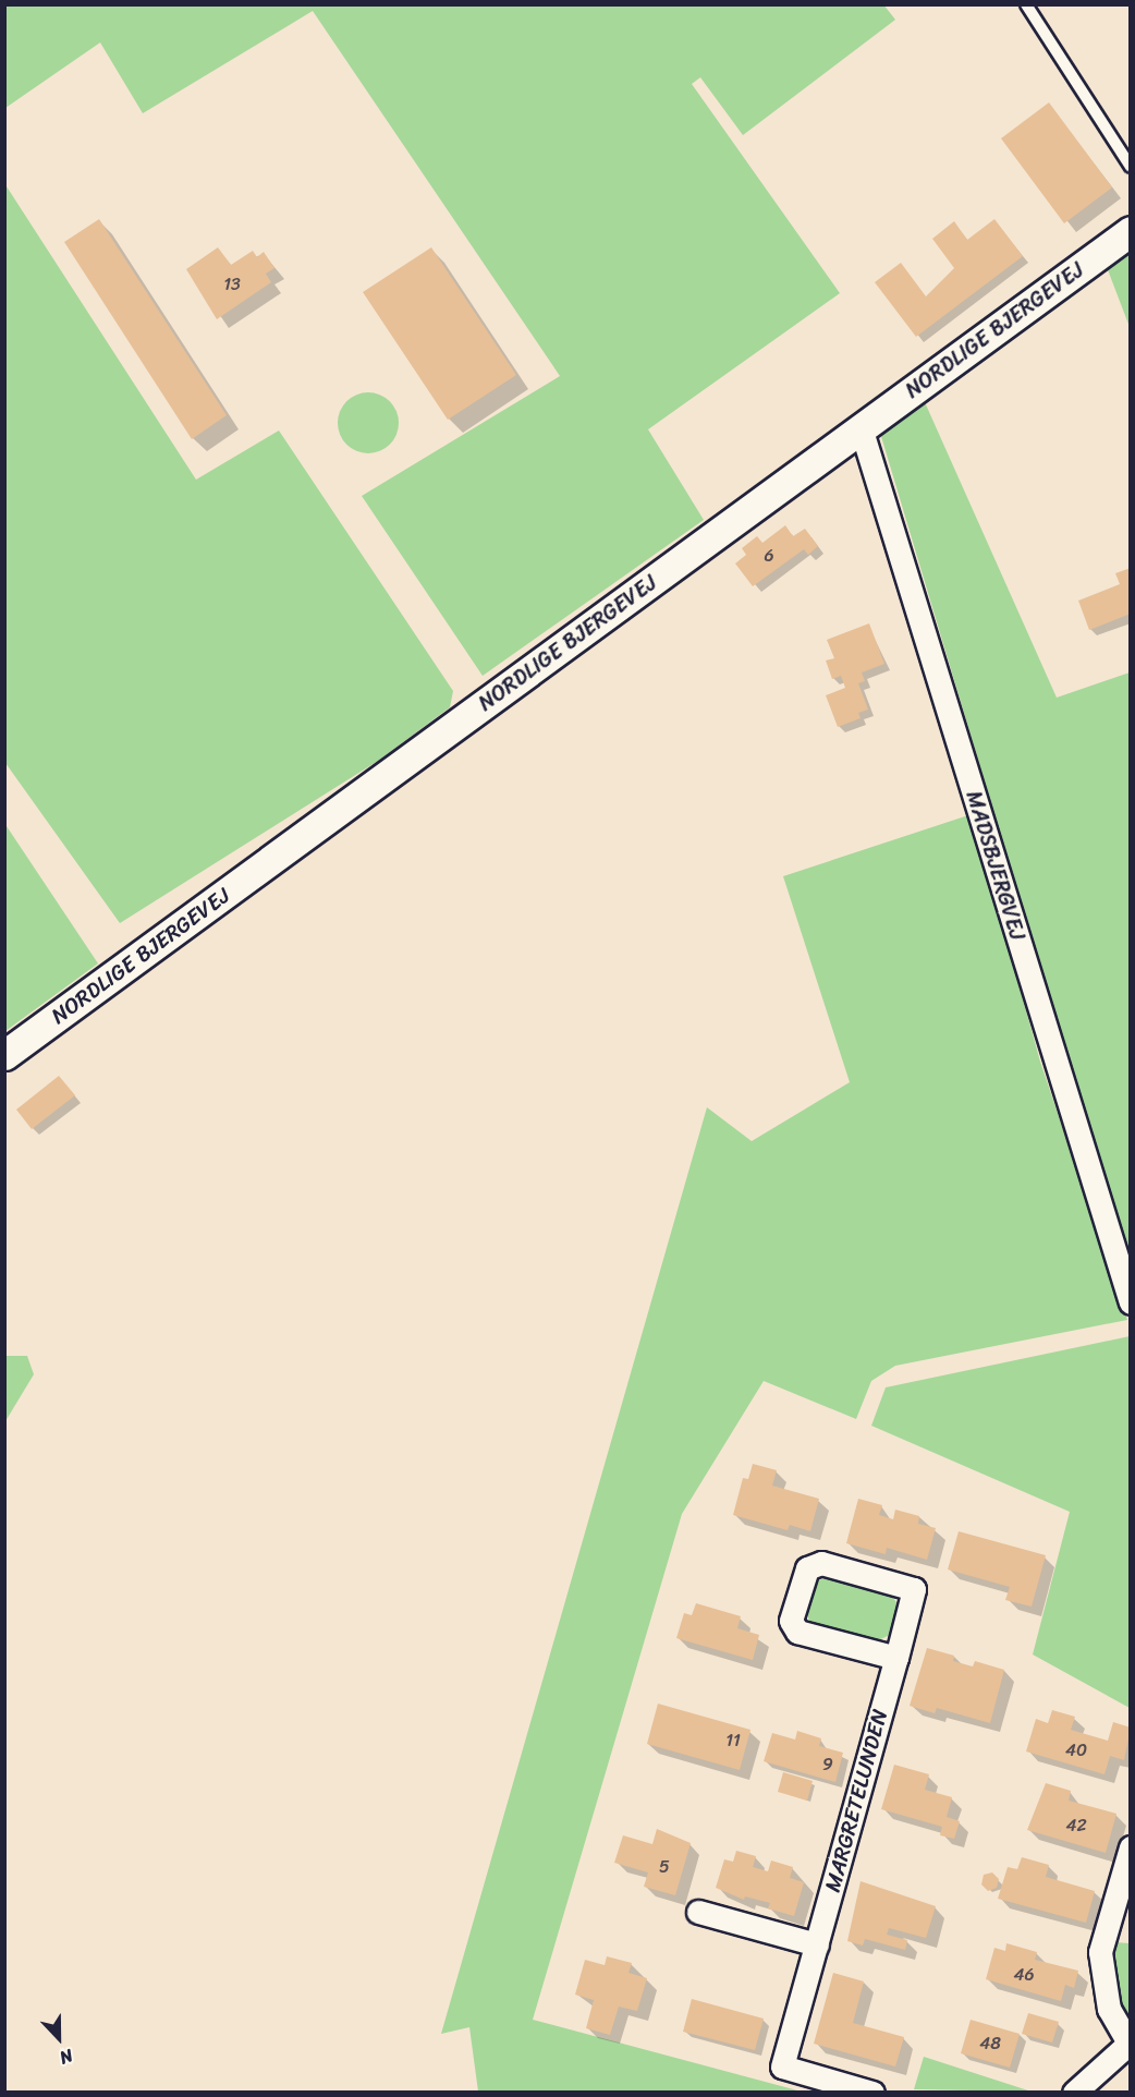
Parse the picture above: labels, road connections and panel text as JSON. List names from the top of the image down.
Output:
{
  "streets": {
    "street": ["NORDLIGE BJERGEVEJ", "MADSBJERGVEJ", "MARGRETELUNDEN"]
  },
  "crossings": [
    ["NORDLIGE BJERGEVEJ", "MADSBJERGVEJ"]
  ],
  "house_numbers": [
    "13",
    "6",
    "11",
    "40",
    "9",
    "42",
    "5",
    "46",
    "48"
  ],
  "north": "bottom"
}
